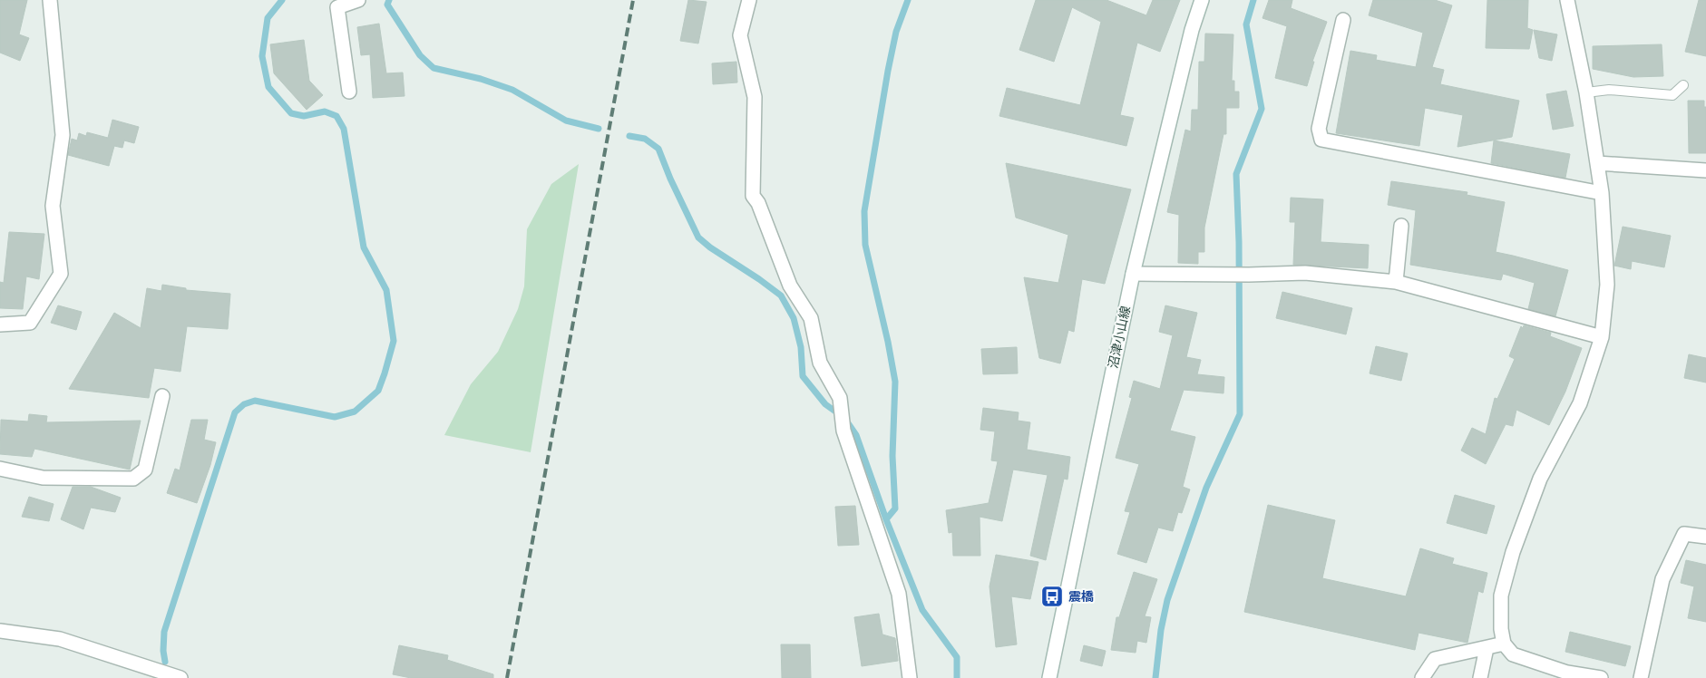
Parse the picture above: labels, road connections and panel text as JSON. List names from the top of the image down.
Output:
{
  "streets": {
    "street": ["沼津小山線"]
  },
  "places": {
    "bus stop": ["震橋"]
  }
}
